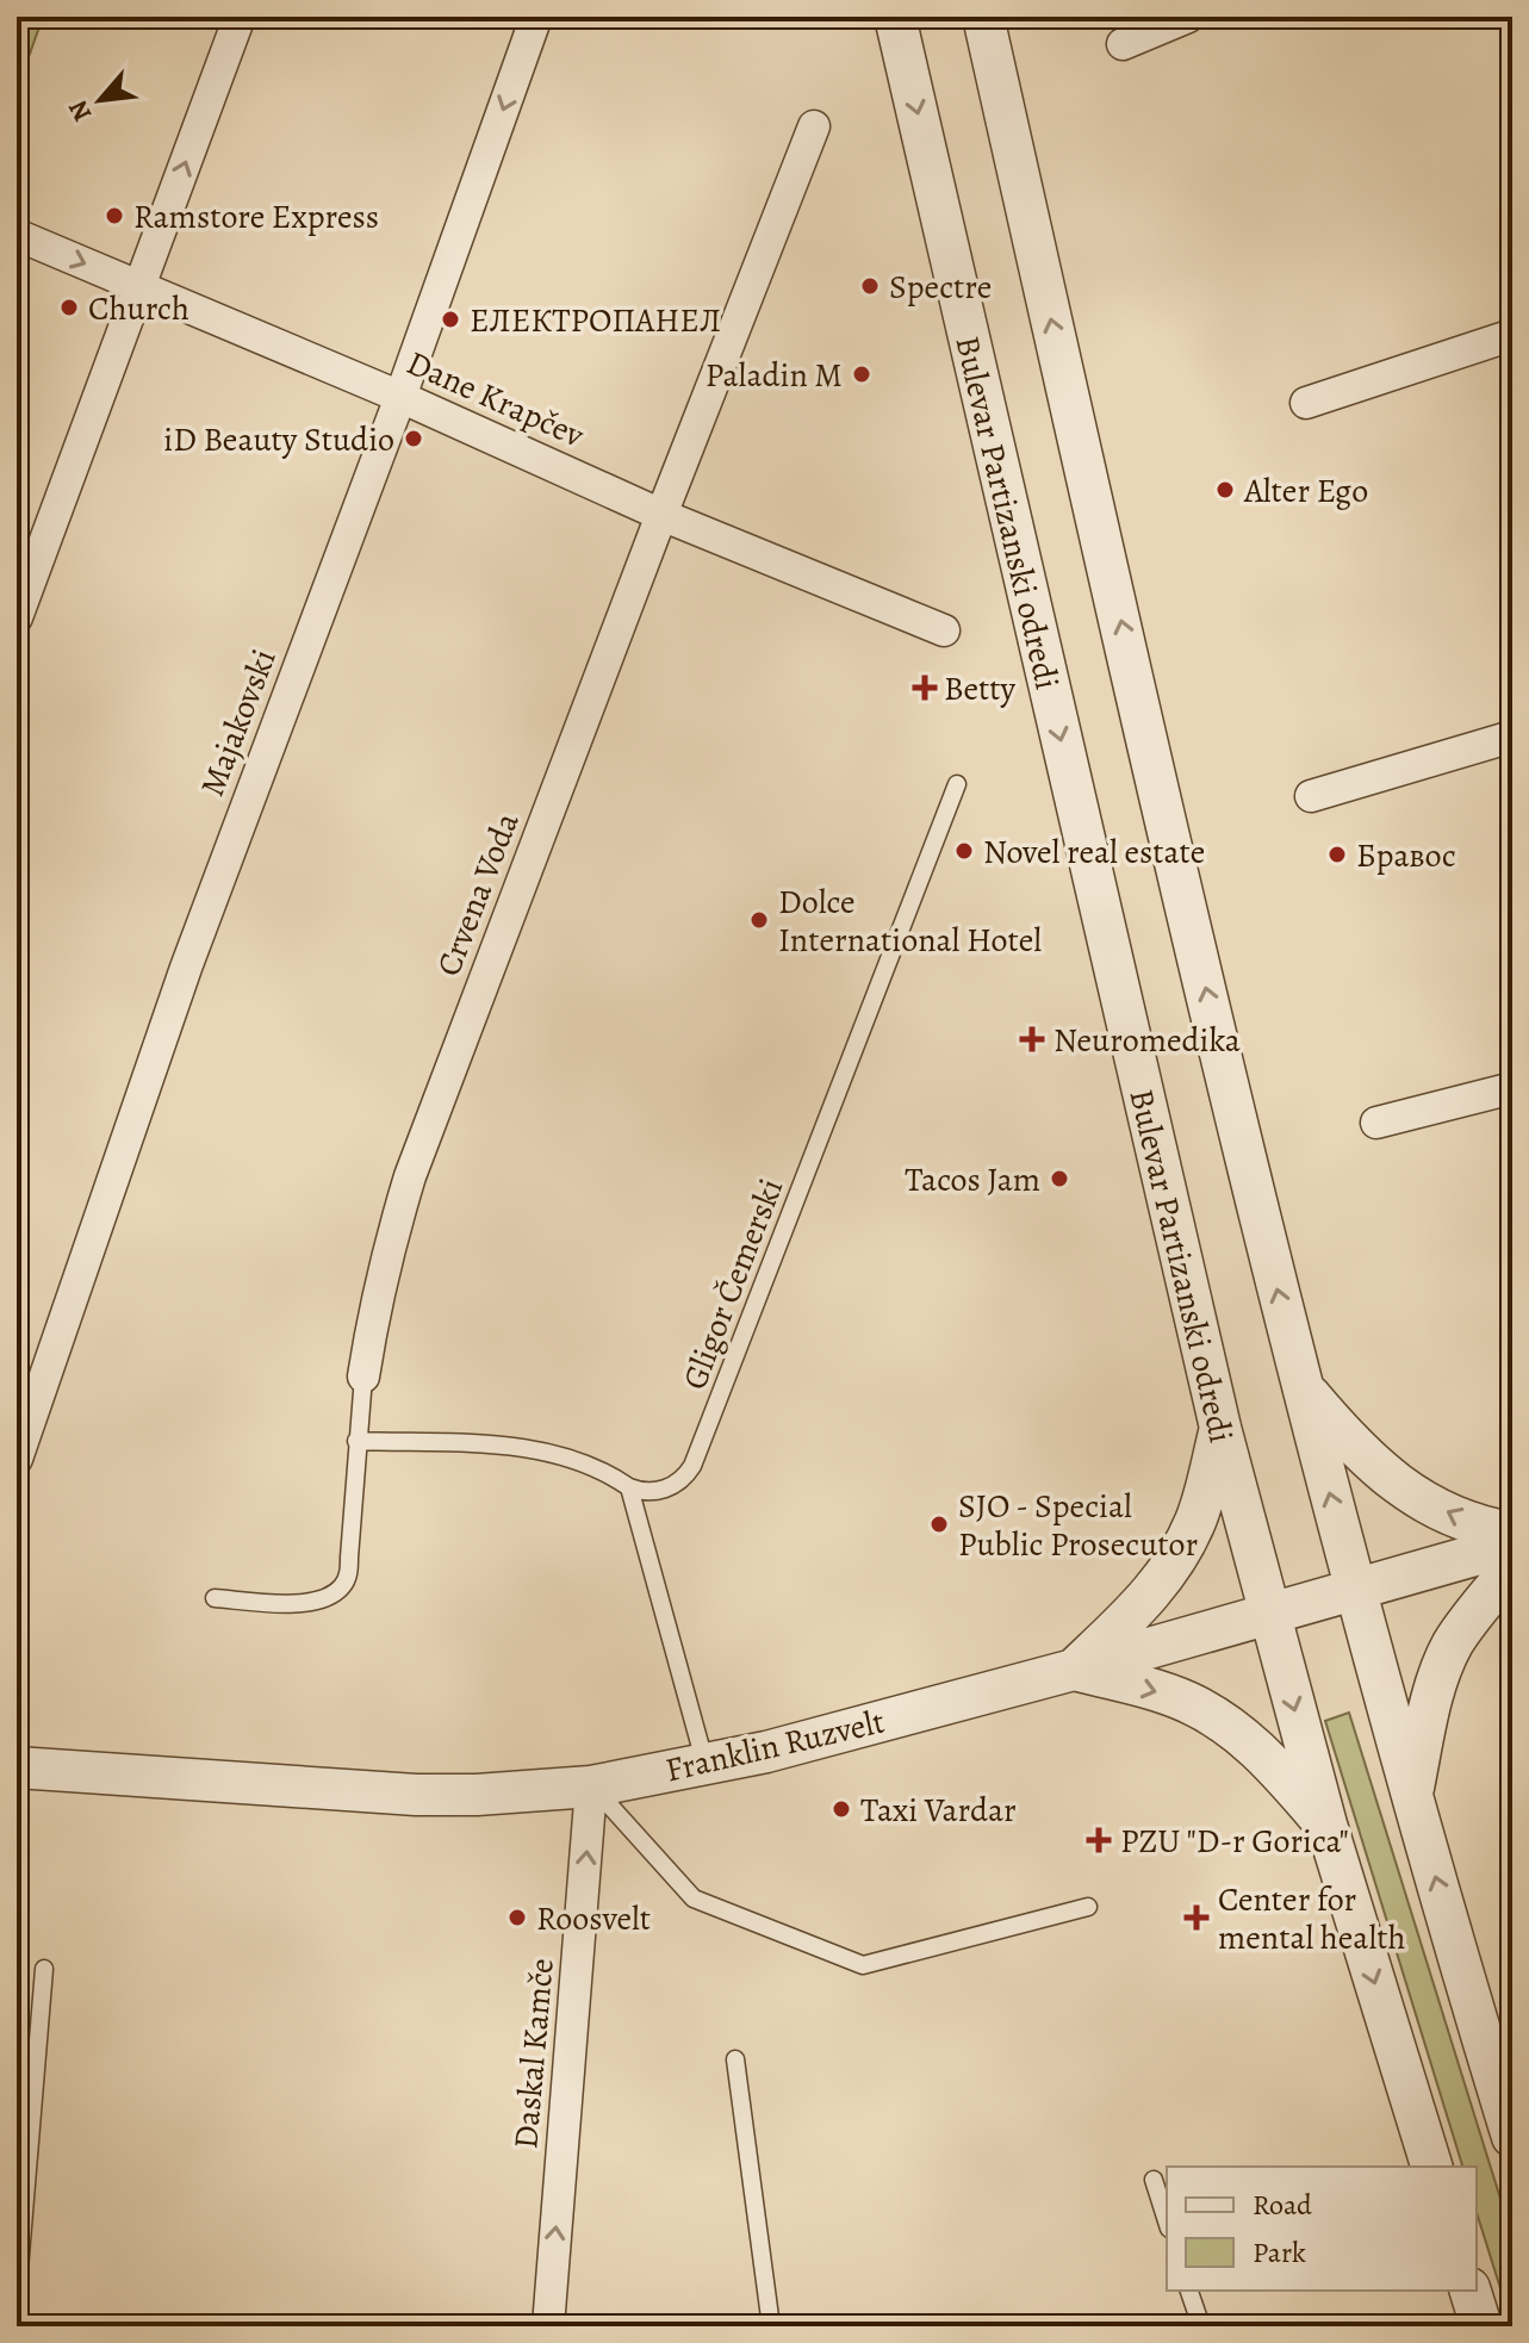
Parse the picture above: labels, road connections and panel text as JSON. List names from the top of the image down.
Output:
{
  "streets": {
    "street": [
      "Dane Krapčev",
      "Bulevar Partizanski odredi",
      "Majakovski",
      "Crvena Voda",
      "Franklin Ruzvelt",
      "Daskal Kamče"
    ],
    "lane": ["Gligor Čemerski"]
  },
  "crossings": [
    ["Dane Krapčev", "Majakovski"],
    ["Dane Krapčev", "Crvena Voda"],
    ["Bulevar Partizanski odredi", "Franklin Ruzvelt"],
    ["Franklin Ruzvelt", "Daskal Kamče"]
  ],
  "one_way": ["Daskal Kamče"],
  "places": {
    "other": [
      "Ramstore Express",
      "Spectre",
      "Church",
      "ЕЛЕКТРОПАНЕЛ",
      "Paladin M",
      "iD Beauty Studio",
      "Alter Ego",
      "Novel real estate",
      "Бравос",
      "Dolce International Hotel",
      "Tacos Jam",
      "SJO - Special Public Prosecutor",
      "Taxi Vardar",
      "Roosvelt"
    ],
    "health": [
      "Betty",
      "Neuromedika",
      "PZU \"D-r Gorica\"",
      "Center for mental health"
    ]
  },
  "legend": ["Road", "Park"],
  "north": "bottom left"
}
